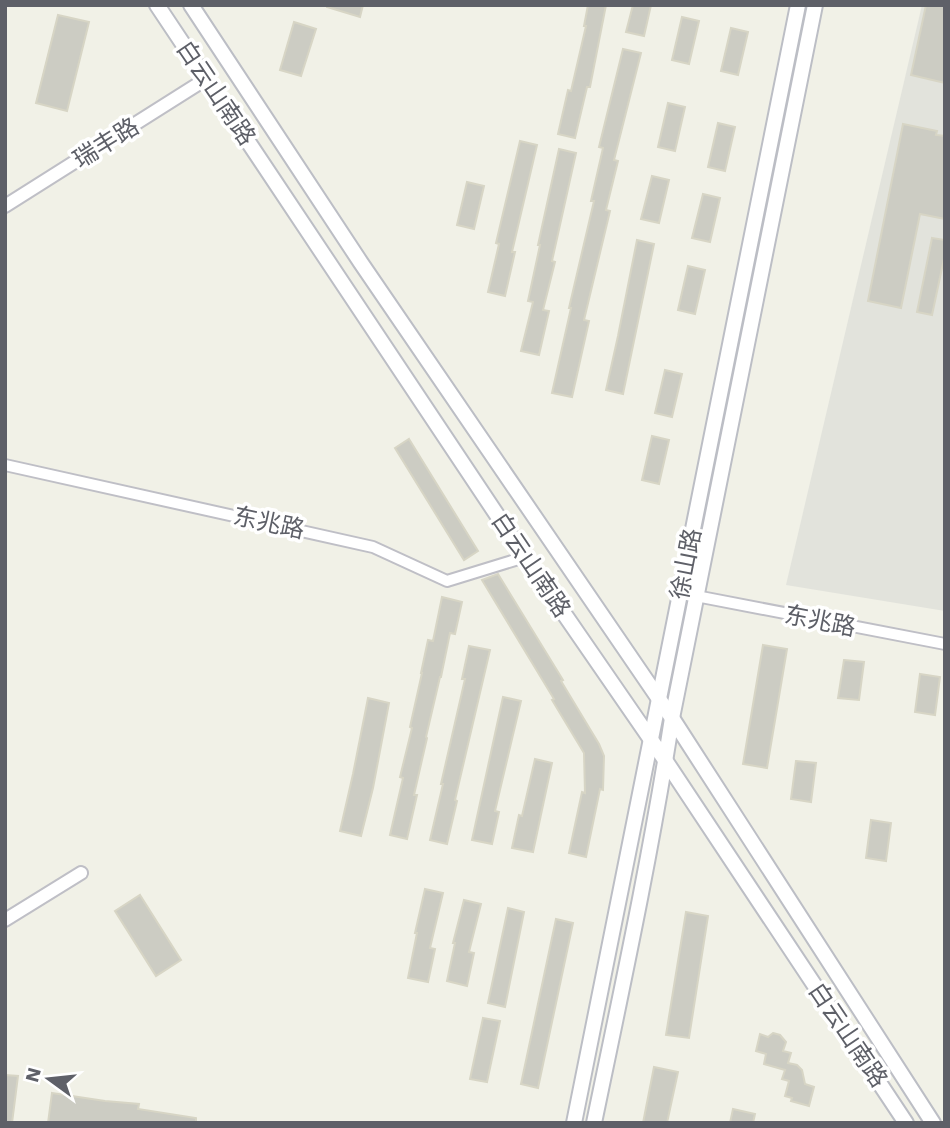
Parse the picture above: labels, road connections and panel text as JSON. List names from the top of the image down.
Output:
{
  "streets": {
    "main road": ["白云山南路", "徐山路"],
    "street": ["瑞丰路", "东兆路"]
  },
  "crossings": [
    ["白云山南路", "瑞丰路"],
    ["白云山南路", "东兆路"],
    ["白云山南路", "徐山路"],
    ["东兆路", "徐山路"]
  ],
  "north": "left"
}
